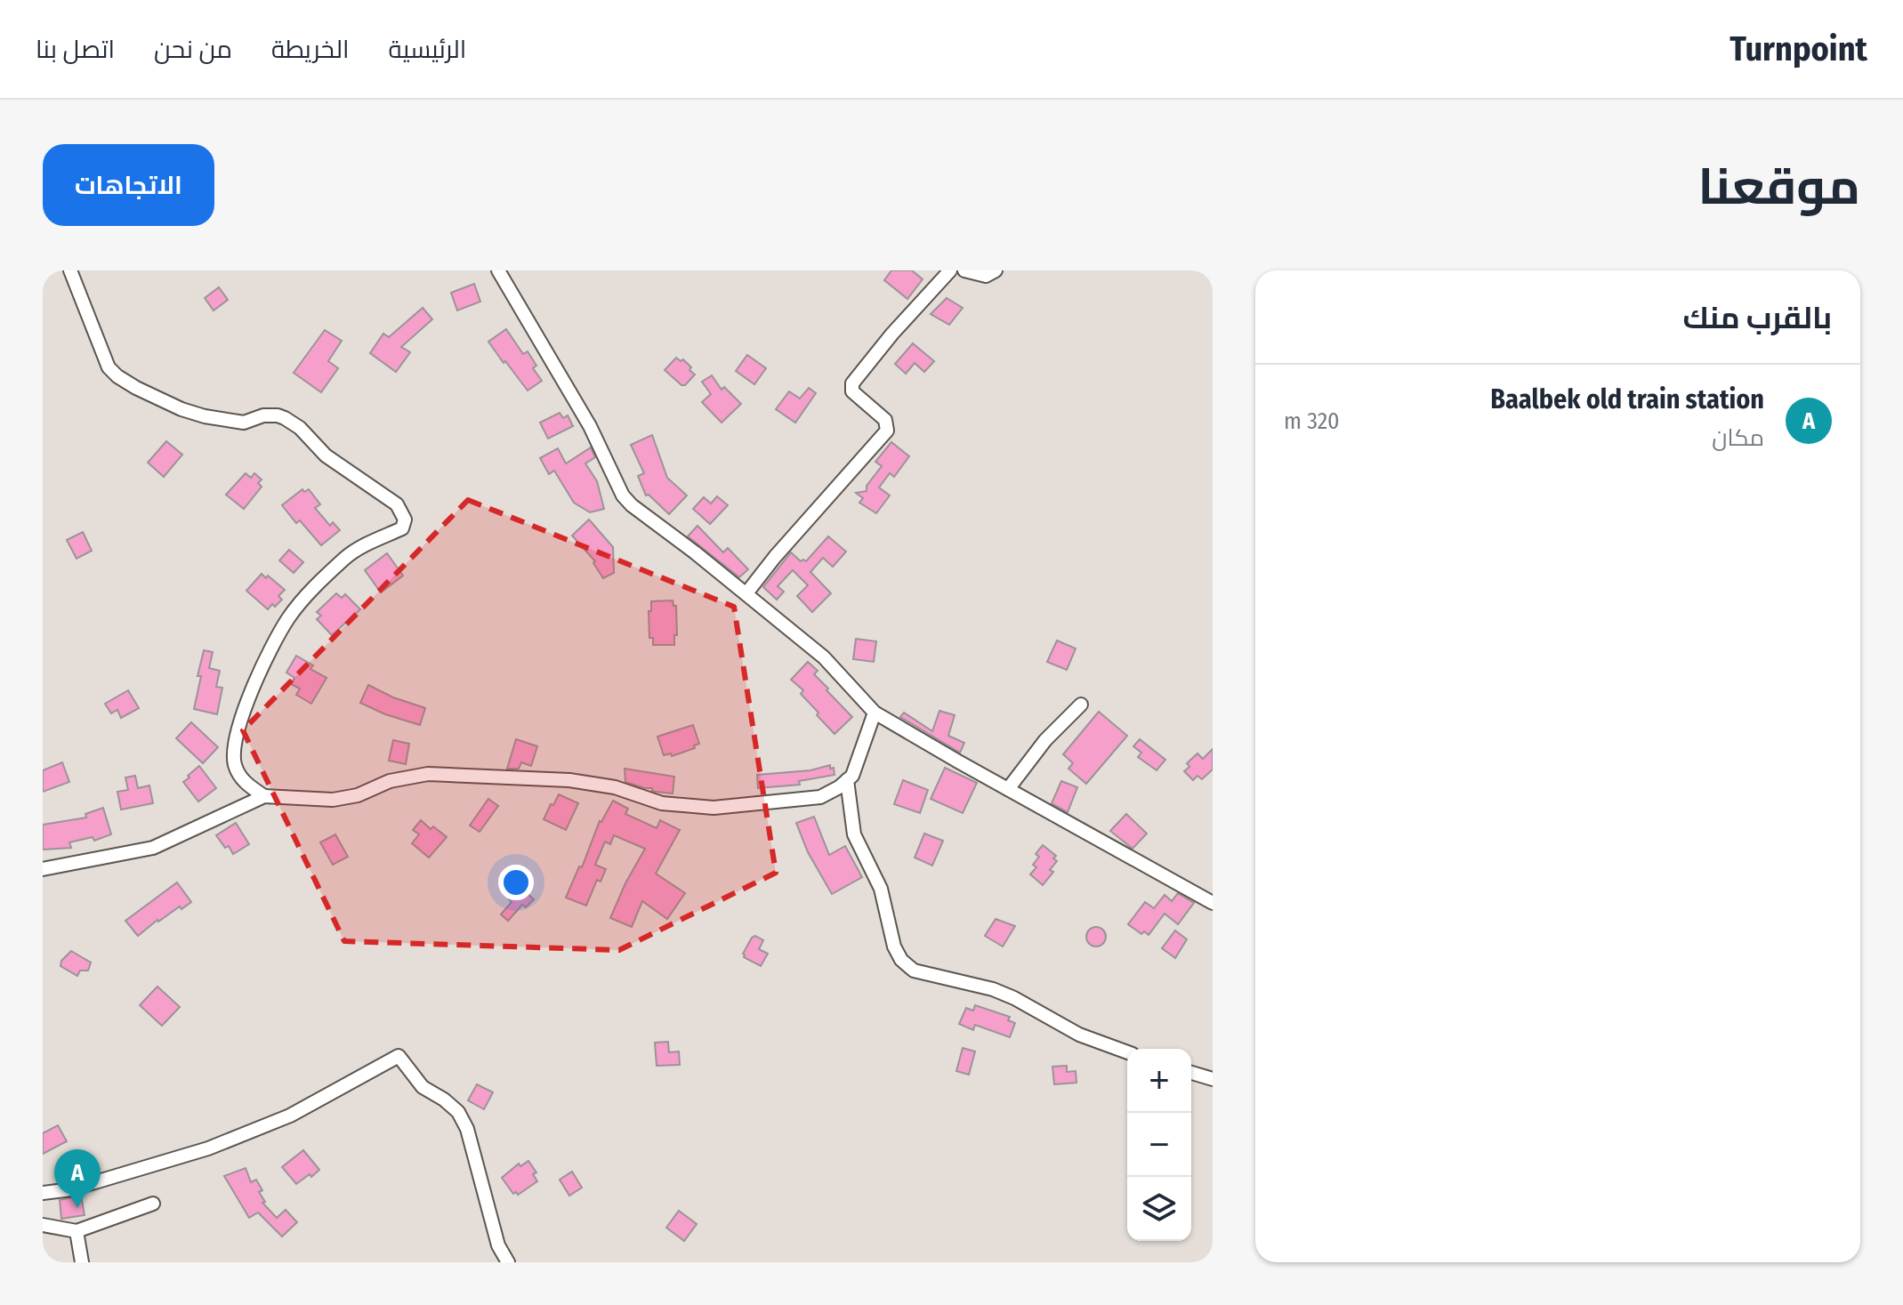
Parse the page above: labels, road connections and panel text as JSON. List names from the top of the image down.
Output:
{
  "page": {
    "header": "Turnpoint",
    "nav": [
      "الرئيسية",
      "الخريطة",
      "من نحن",
      "اتصل بنا"
    ],
    "title": "موقعنا",
    "buttons": "الاتجاهات",
    "heading": "بالقرب منك",
    "list": [
      {
        "mark": "A",
        "name": "Baalbek old train station",
        "note": "مكان",
        "value": "320 m"
      }
    ],
    "map_buttons": ["+", "−"],
    "pins": "A"
  }
}
